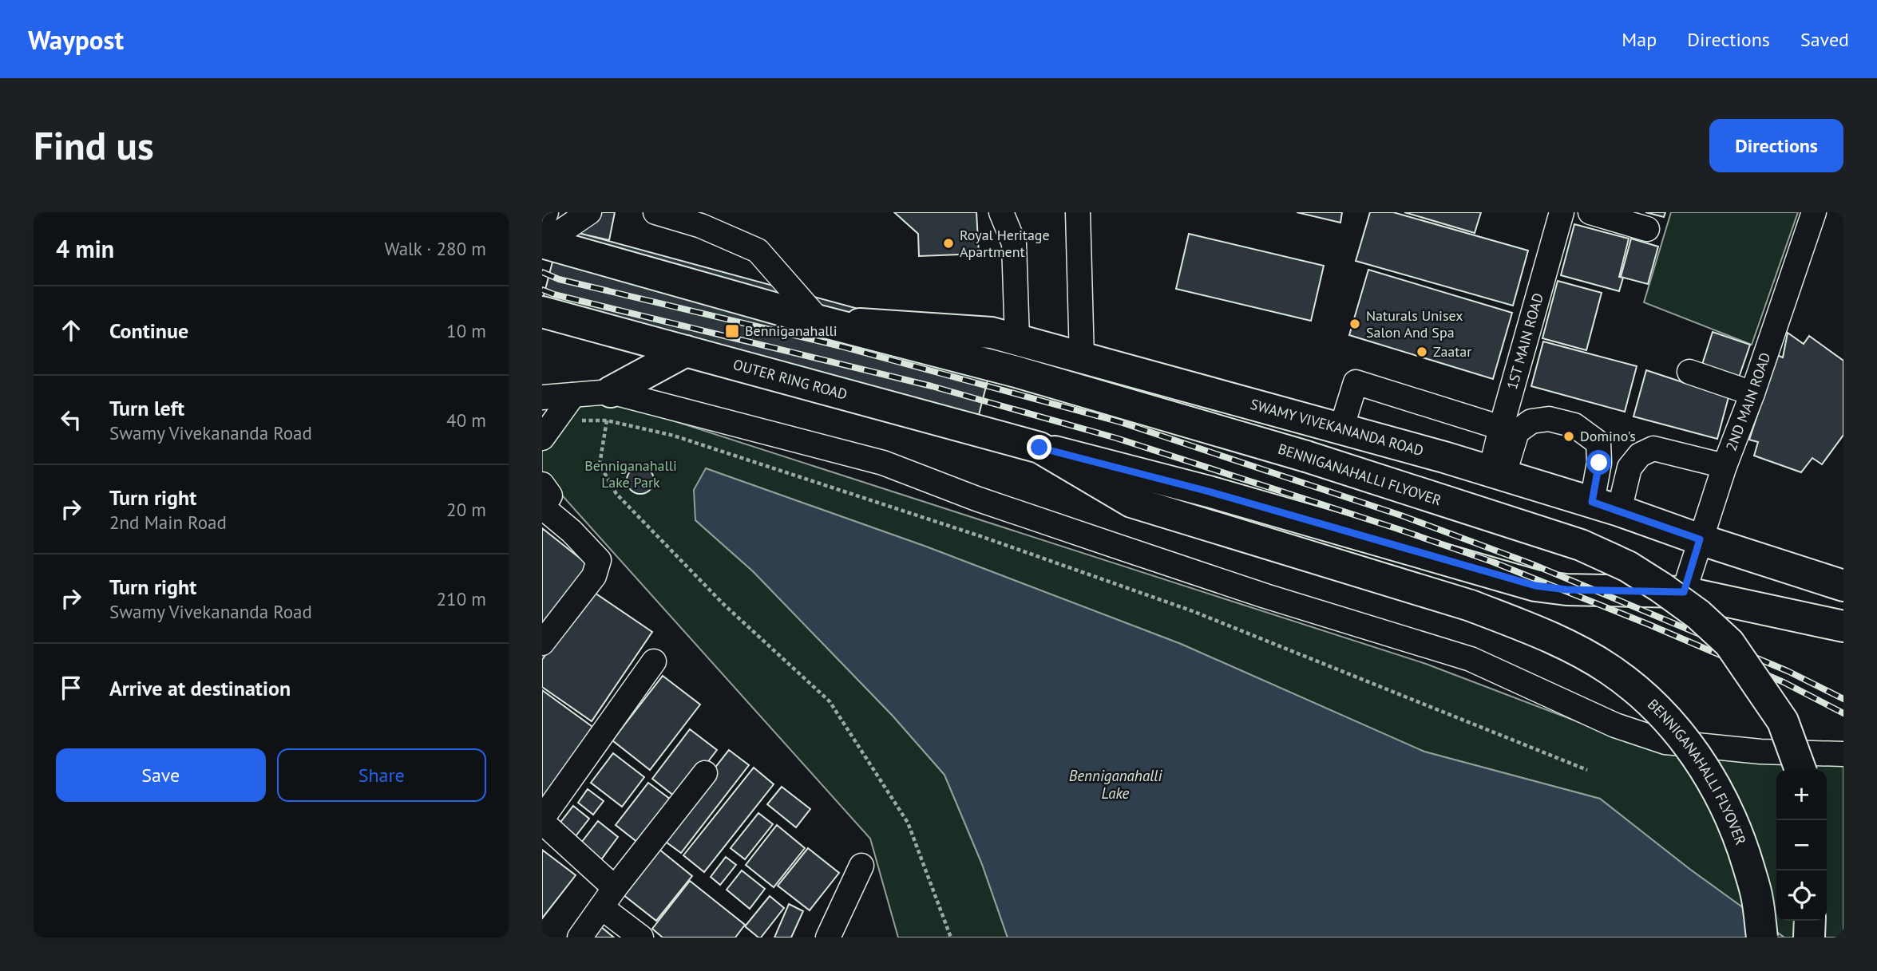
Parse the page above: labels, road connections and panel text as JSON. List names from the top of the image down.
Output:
{
  "streets": {
    "main road": ["OUTER RING ROAD", "SWAMY VIVEKANANDA ROAD", "BENNIGANAHALLI FLYOVER"],
    "street": ["1ST MAIN ROAD", "2ND MAIN ROAD"]
  },
  "crossings": [
    ["1ST MAIN ROAD", "SWAMY VIVEKANANDA ROAD"],
    ["OUTER RING ROAD", "BENNIGANAHALLI FLYOVER"],
    ["2ND MAIN ROAD", "SWAMY VIVEKANANDA ROAD"],
    ["SWAMY VIVEKANANDA ROAD", "BENNIGANAHALLI FLYOVER"]
  ],
  "water": ["Benniganahalli Lake"],
  "parks": ["Benniganahalli Lake Park"],
  "places": {
    "other": [
      "Royal Heritage Apartment",
      "Naturals Unisex Salon And Spa",
      "Zaatar",
      "Domino's"
    ],
    "transit": ["Benniganahalli"]
  },
  "page": {
    "header": "Waypost",
    "nav": ["Map", "Directions", "Saved"],
    "buttons": [
      "Directions",
      ["Save", "Share"]
    ],
    "title": "Find us",
    "heading": ["4 min", "Walk · 280 m"],
    "list": [
      ["Continue", "10 m"],
      ["Turn left", "Swamy Vivekananda Road", "40 m"],
      ["Turn right", "2nd Main Road", "20 m"],
      ["Turn right", "Swamy Vivekananda Road", "210 m"],
      "Arrive at destination"
    ],
    "map_buttons": ["+", "−"]
  }
}
